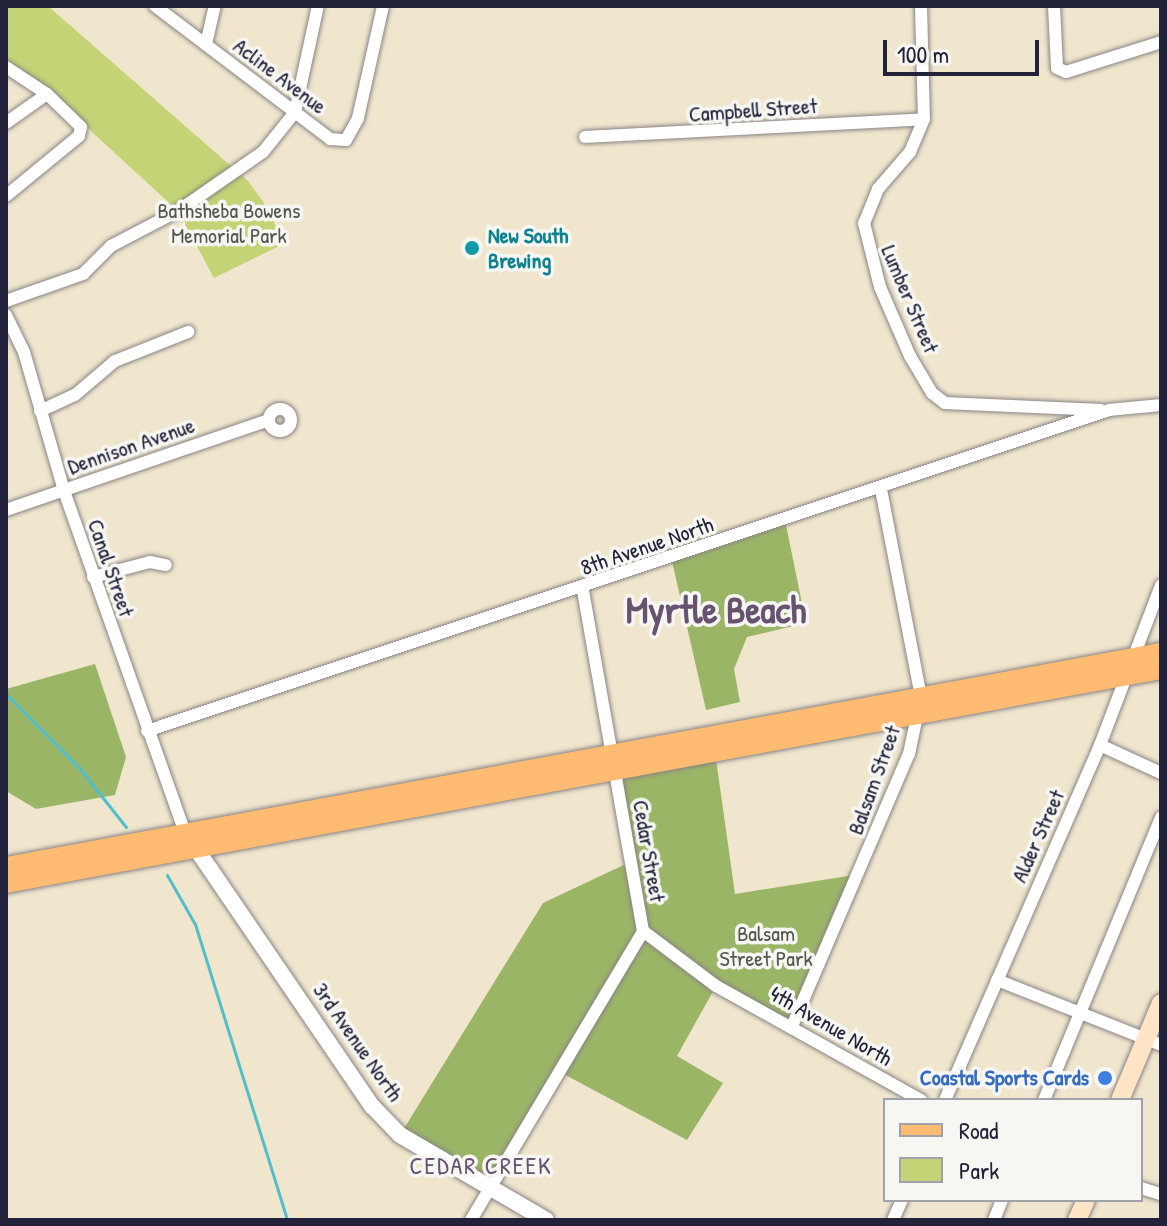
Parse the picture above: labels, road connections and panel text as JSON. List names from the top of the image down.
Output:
{
  "streets": {
    "street": [
      "Acline Avenue",
      "Campbell Street",
      "Lumber Street",
      "Dennison Avenue",
      "8th Avenue North",
      "Canal Street",
      "Balsam Street",
      "Alder Street",
      "Cedar Street",
      "4th Avenue North",
      "3rd Avenue North"
    ]
  },
  "crossings": [
    ["Campbell Street", "Lumber Street"],
    ["Lumber Street", "8th Avenue North"],
    ["Dennison Avenue", "Canal Street"],
    ["8th Avenue North", "Canal Street"],
    ["8th Avenue North", "Balsam Street"],
    ["8th Avenue North", "Cedar Street"],
    ["Canal Street", "3rd Avenue North"],
    ["Balsam Street", "4th Avenue North"],
    ["Cedar Street", "4th Avenue North"],
    ["Cedar Street", "3rd Avenue North"]
  ],
  "districts": ["Myrtle Beach", "CEDAR CREEK"],
  "parks": ["Bathsheba Bowens Memorial Park", "Balsam Street Park"],
  "places": ["New South Brewing", "Coastal Sports Cards"],
  "legend": ["Road", "Park"],
  "scale_bar": "100 m"
}
